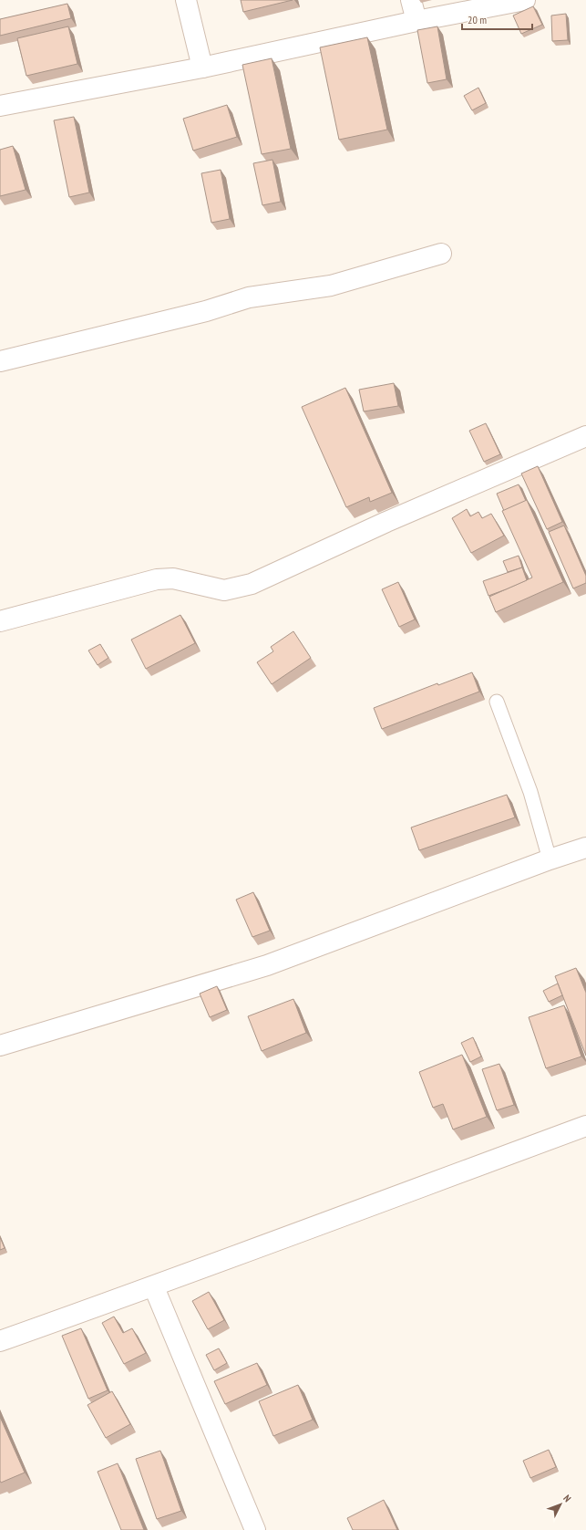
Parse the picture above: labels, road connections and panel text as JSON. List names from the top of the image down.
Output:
{
  "scale_bar": "20 m",
  "north": "top right"
}
